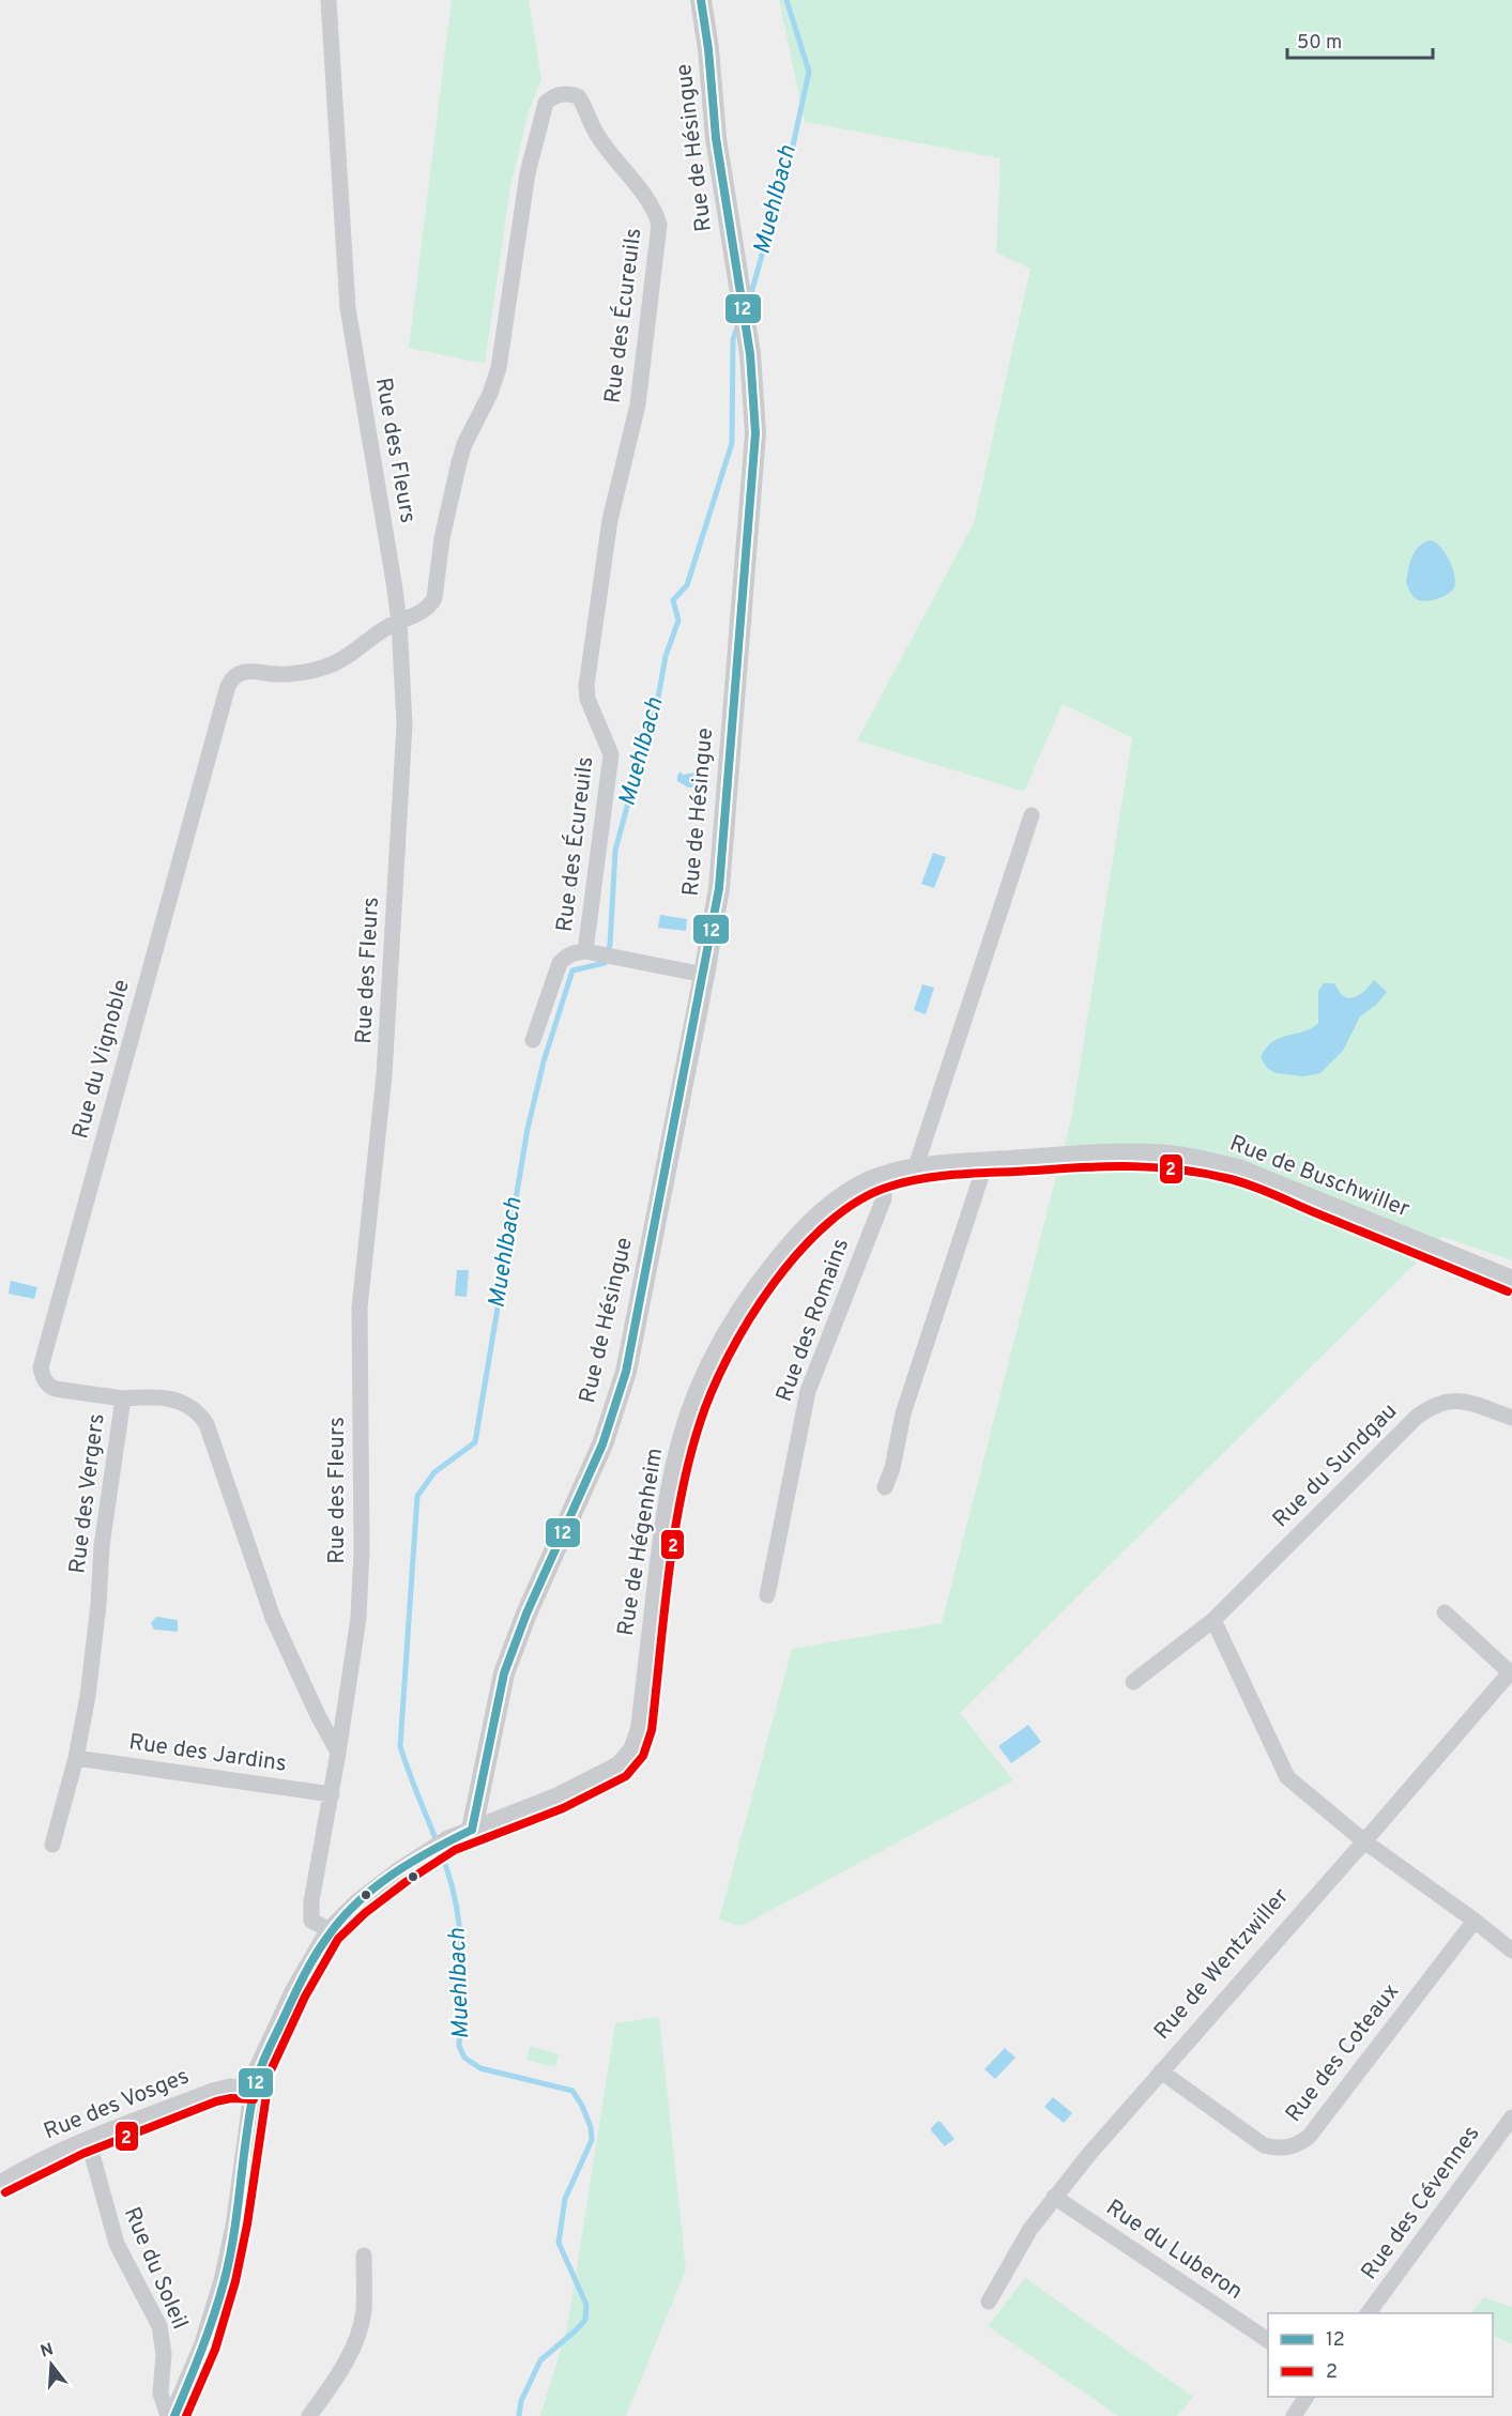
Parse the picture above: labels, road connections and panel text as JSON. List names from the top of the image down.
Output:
{
  "streets": {
    "street": [
      "Rue de Hésingue",
      "Rue des Écureuils",
      "Rue des Fleurs",
      "Rue du Vignoble",
      "Rue de Buschwiller",
      "Rue des Romains",
      "Rue du Sundgau",
      "Rue des Vergers",
      "Rue de Hégenheim",
      "Rue des Jardins",
      "Rue de Wentzwiller",
      "Rue des Coteaux",
      "Rue des Vosges",
      "Rue des Cévennes",
      "Rue du Luberon",
      "Rue du Soleil"
    ]
  },
  "crossings": [
    ["Rue de Hésingue", "Rue des Écureuils"],
    ["Rue de Hésingue", "Rue de Hégenheim"],
    ["Rue des Écureuils", "Rue des Fleurs"],
    ["Rue des Écureuils", "Rue du Vignoble"],
    ["Rue des Fleurs", "Rue des Vergers"],
    ["Rue des Fleurs", "Rue des Jardins"],
    ["Rue du Vignoble", "Rue des Vergers"],
    ["Rue de Buschwiller", "Rue de Hégenheim"],
    ["Rue des Romains", "Rue de Hégenheim"],
    ["Rue des Vergers", "Rue des Jardins"],
    ["Rue de Wentzwiller", "Rue des Coteaux"],
    ["Rue de Wentzwiller", "Rue du Luberon"],
    ["Rue des Vosges", "Rue du Soleil"]
  ],
  "water": ["Muehlbach"],
  "lines": ["transit line 12", "transit line 2"],
  "legend": ["12", "2"],
  "scale_bar": "50 m",
  "north": "top"
}
